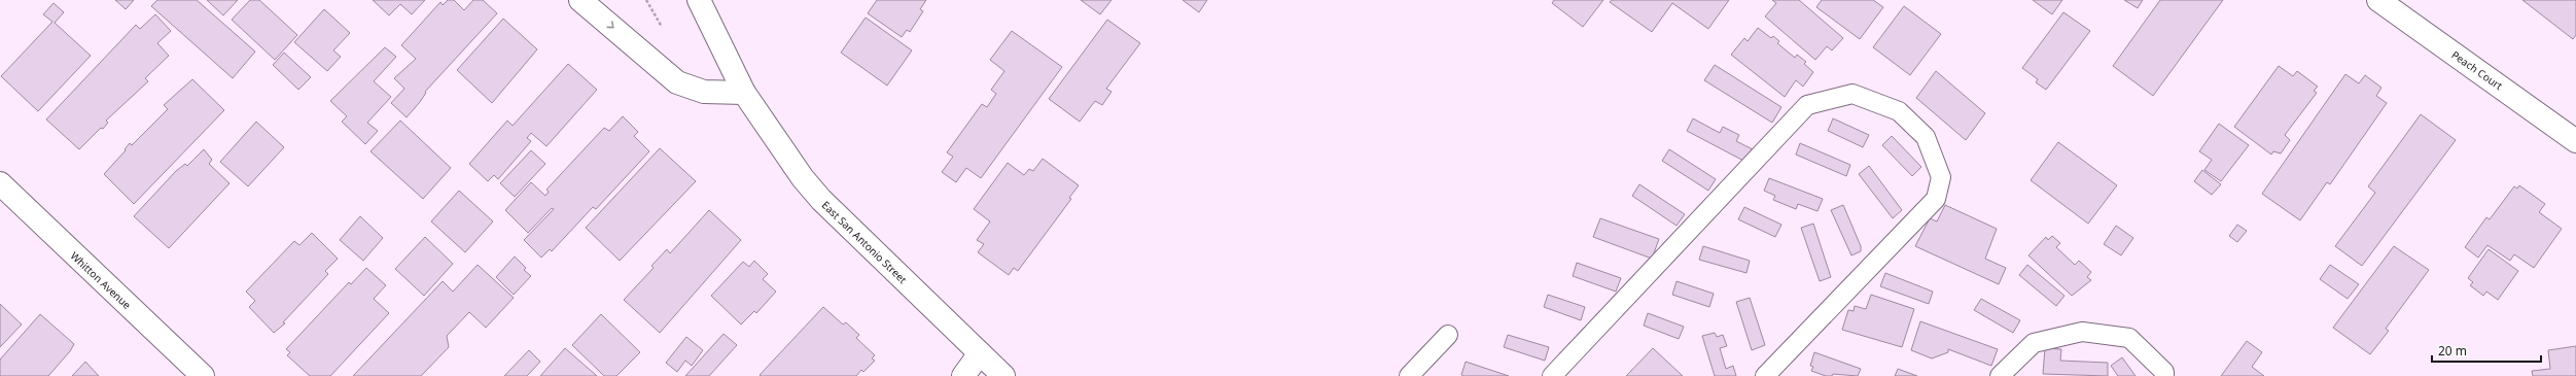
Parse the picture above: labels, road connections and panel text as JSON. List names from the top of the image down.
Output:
{
  "streets": {
    "street": ["Peach Court", "East San Antonio Street", "Whitton Avenue"]
  },
  "scale_bar": "20 m"
}
